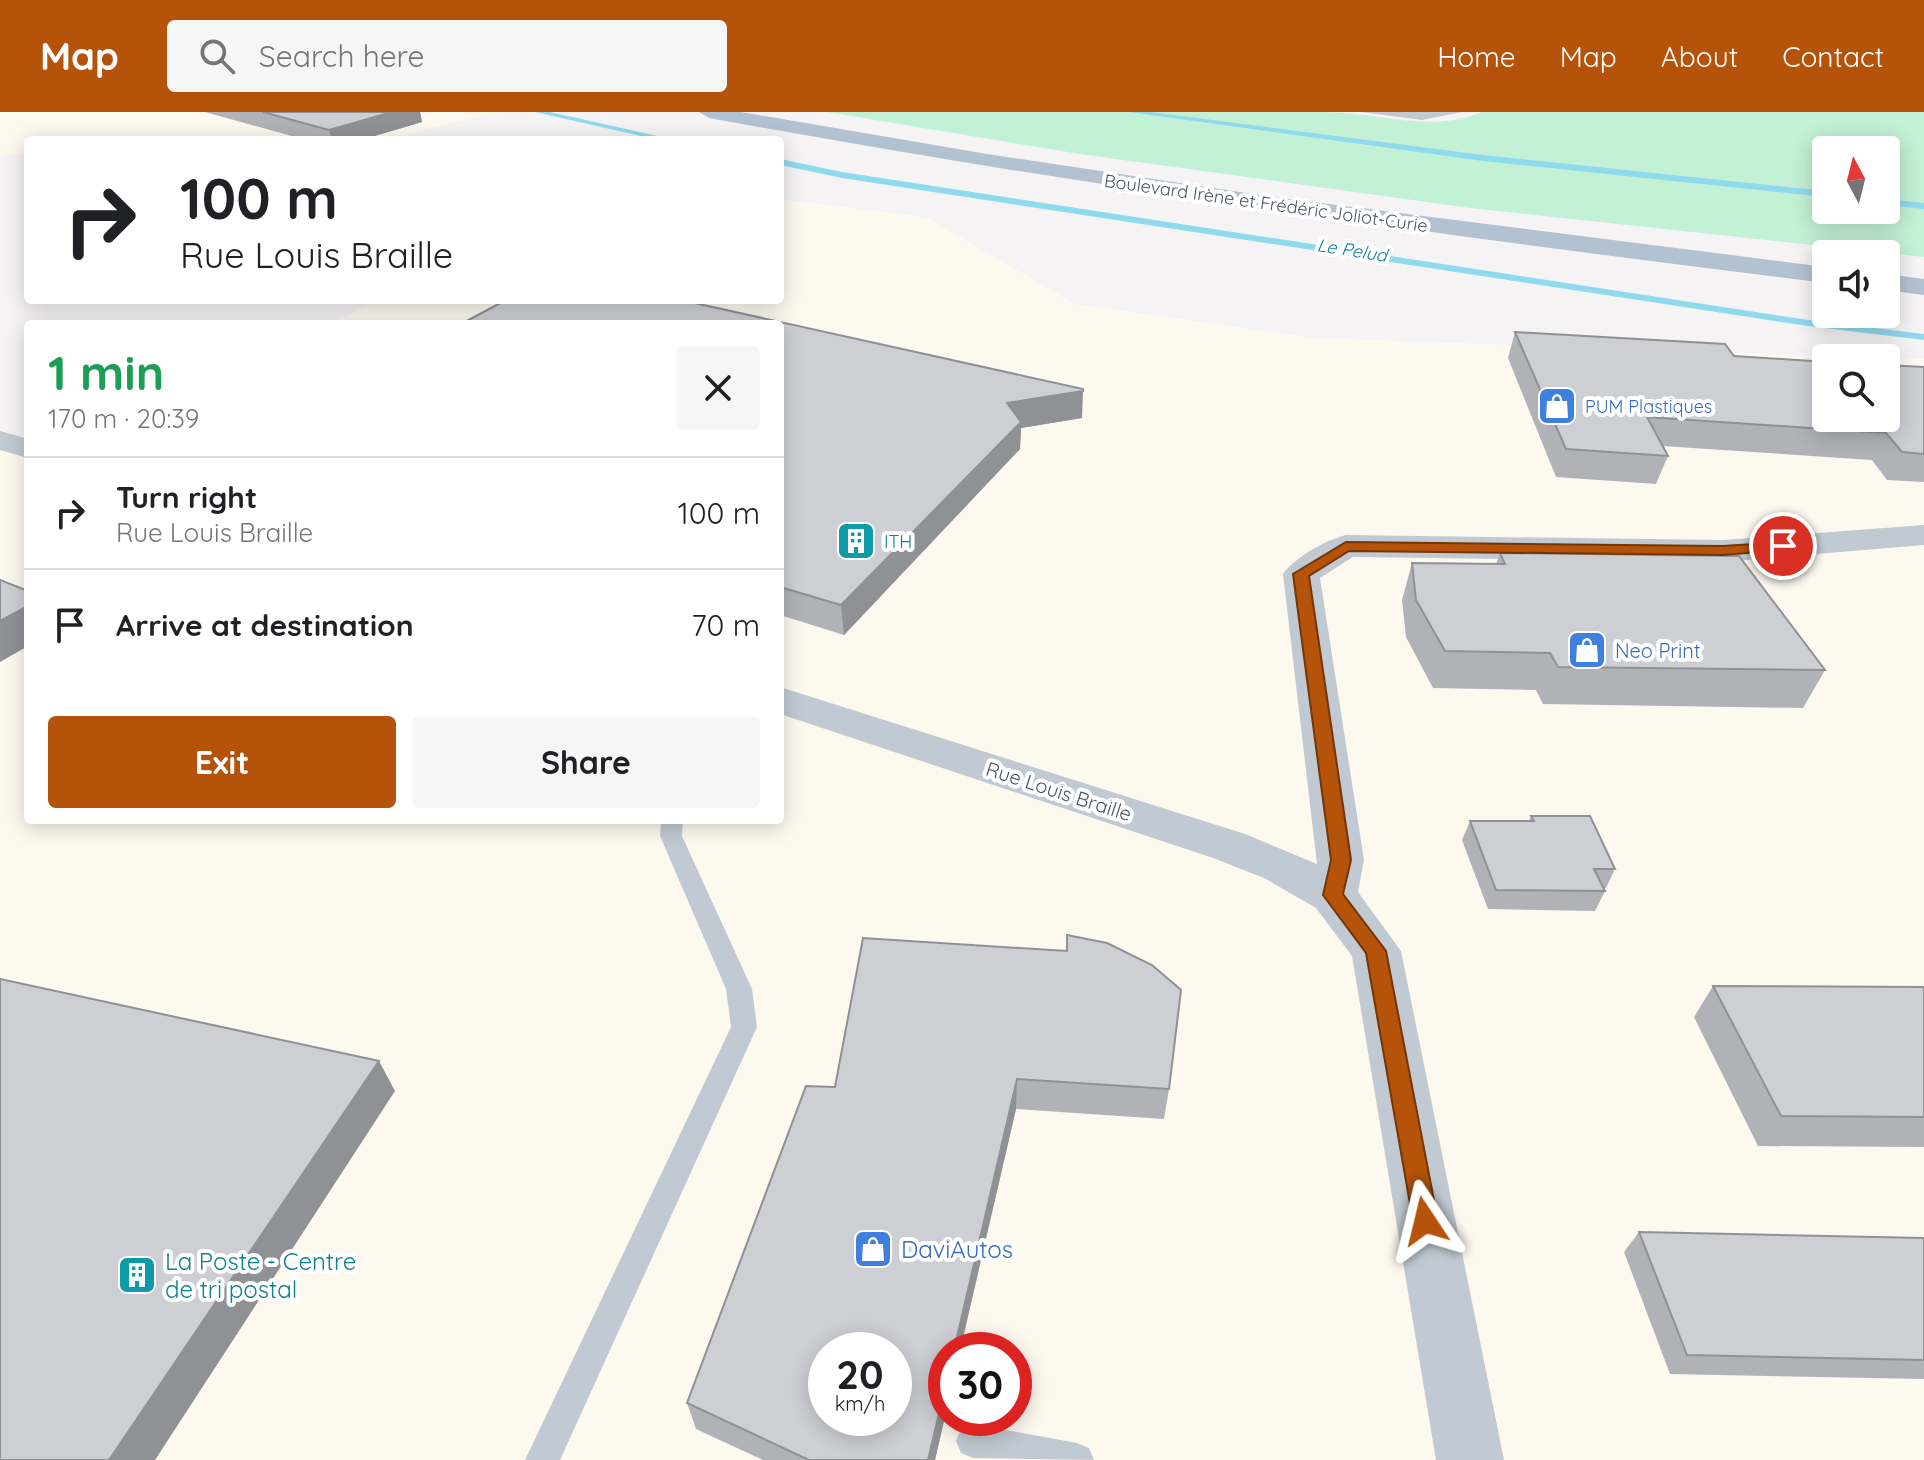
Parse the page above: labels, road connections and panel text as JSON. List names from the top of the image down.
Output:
{
  "streets": {
    "main road": ["Boulevard Irène et Frédéric Joliot-Curie"],
    "street": ["Rue Louis Braille"]
  },
  "water": ["Le Pelud"],
  "places": {
    "shop": ["PUM Plastiques", "Neo Print", "DaviAutos"],
    "building": ["ITH", "La Poste - Centre de tri postal"]
  },
  "north": "top",
  "page": {
    "header": "Map",
    "search": "Search here",
    "nav": [
      "Home",
      "Map",
      "About",
      "Contact"
    ],
    "turn": ["100 m", "Rue Louis Braille"],
    "heading": ["1 min", "170 m · 20:39"],
    "list": [
      {
        "name": "Turn right",
        "note": "Rue Louis Braille",
        "value": "100 m"
      },
      {
        "name": "Arrive at destination",
        "value": "70 m"
      }
    ],
    "buttons": ["Exit", "Share"],
    "speed": "20 km/h",
    "limit": "30"
  }
}
